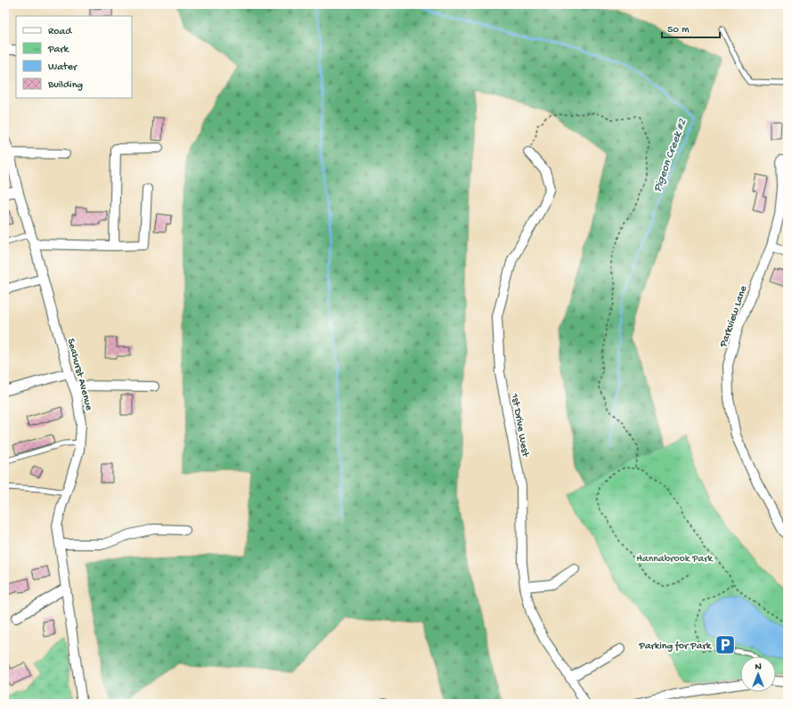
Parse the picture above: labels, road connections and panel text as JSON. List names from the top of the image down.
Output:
{
  "streets": {
    "street": ["Parkview Lane", "Seahurst Avenue", "1st Drive West"]
  },
  "water": ["Pigeon Creek #2"],
  "parks": ["Hannabrook Park"],
  "places": {
    "parking": ["Parking for Park"]
  },
  "legend": [
    "Road",
    "Park",
    "Water",
    "Building"
  ],
  "scale_bar": "50 m",
  "north": "top"
}
